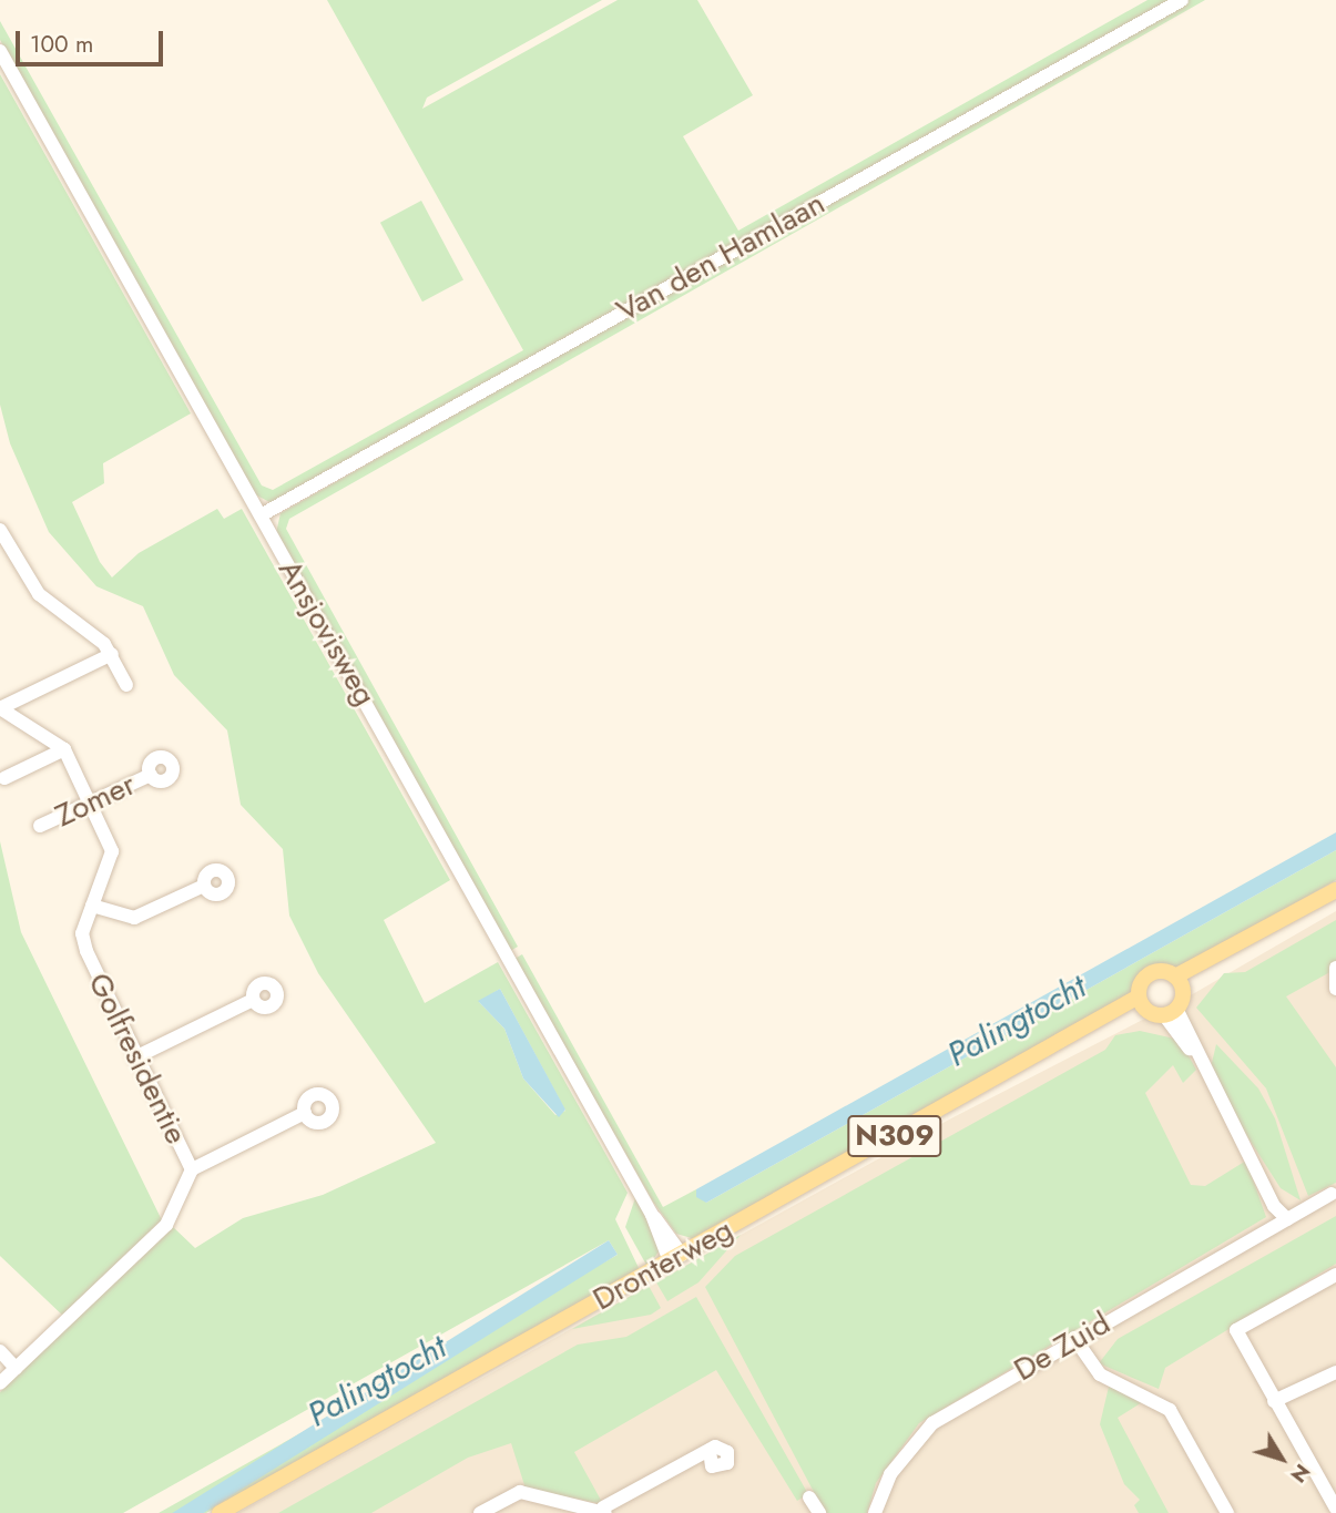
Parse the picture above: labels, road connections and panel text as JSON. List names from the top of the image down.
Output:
{
  "streets": {
    "main road": ["N309", "Dronterweg"],
    "street": [
      "Van den Hamlaan",
      "Ansjovisweg",
      "Zomer",
      "Golfresidentie",
      "De Zuid"
    ]
  },
  "crossings": [
    ["Van den Hamlaan", "Ansjovisweg"],
    ["Ansjovisweg", "Dronterweg"],
    ["Zomer", "Golfresidentie"],
    ["N309", "Dronterweg"]
  ],
  "water": ["Palingtocht"],
  "scale_bar": "100 m",
  "north": "bottom right"
}
